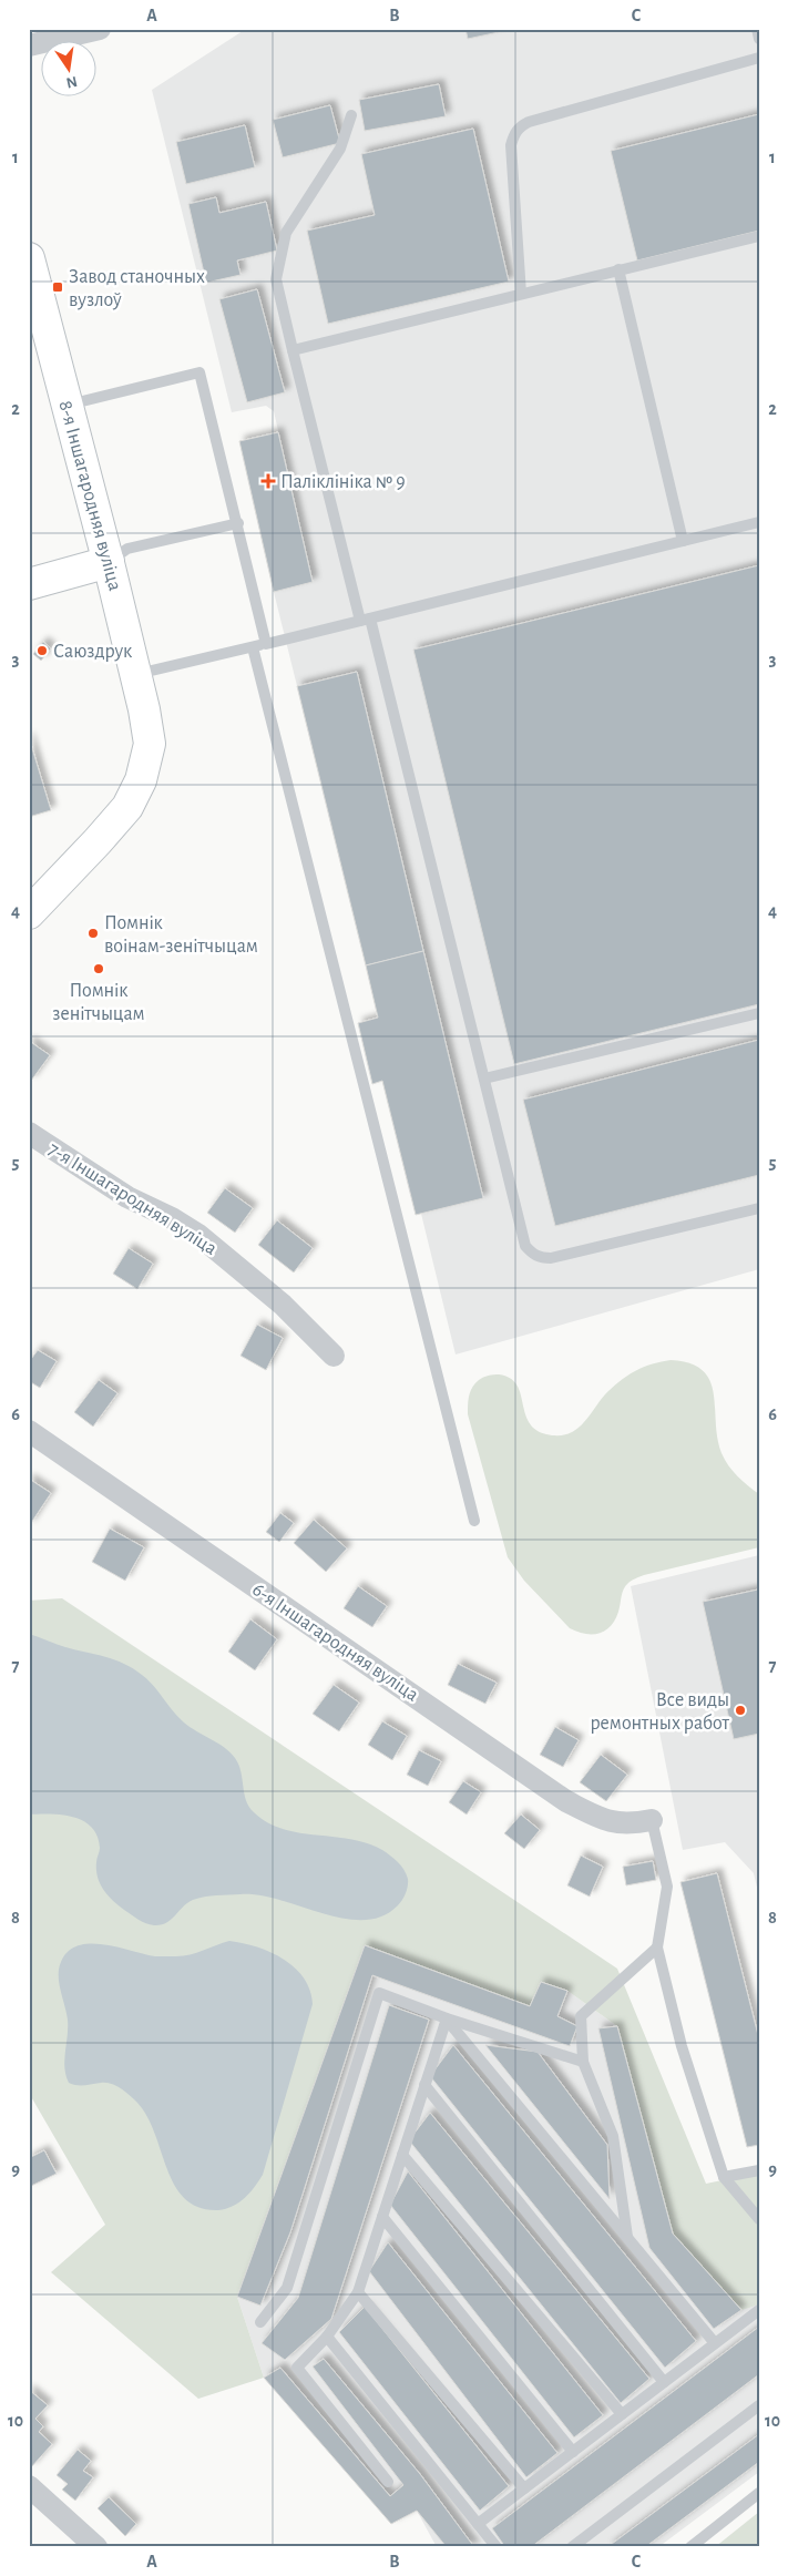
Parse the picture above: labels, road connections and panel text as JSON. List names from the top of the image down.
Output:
{
  "streets": {
    "main road": ["8-я Іншагародняя вуліца"],
    "street": ["7-я Іншагародняя вуліца", "6-я Іншагародняя вуліца"]
  },
  "places": {
    "transit": ["Завод станочных вузлоў"],
    "health": ["Паліклініка № 9"],
    "other": [
      "Саюздрук",
      "Помнік воінам-зенітчыцам",
      "Помнік зенітчыцам",
      "Все виды ремонтных работ"
    ]
  },
  "north": "bottom",
  "grid": {
    "columns": ["A", "B", "C"],
    "rows": [
      "1",
      "2",
      "3",
      "4",
      "5",
      "6",
      "7",
      "8",
      "9",
      "10"
    ]
  }
}
